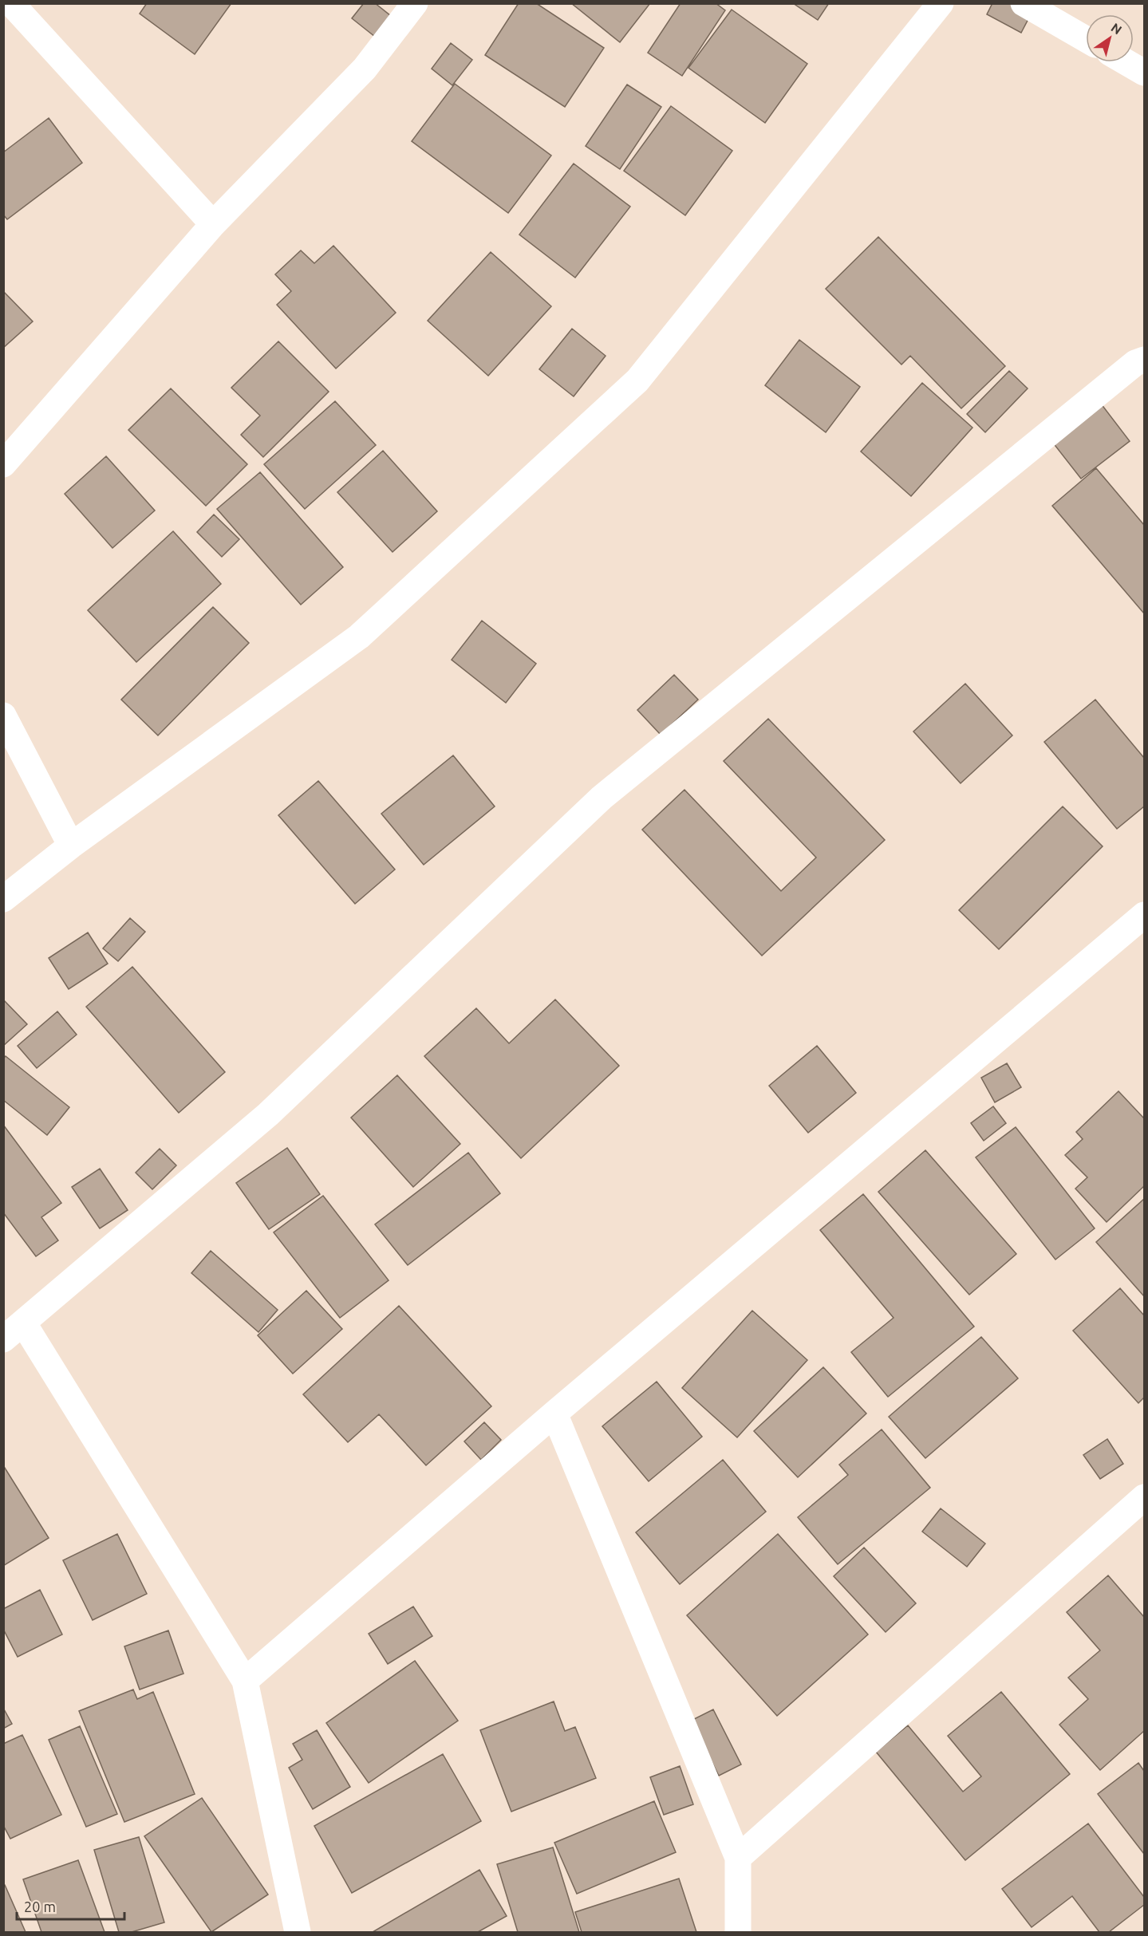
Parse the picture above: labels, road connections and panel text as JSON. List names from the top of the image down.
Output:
{
  "scale_bar": "20 m",
  "north": "top right"
}
